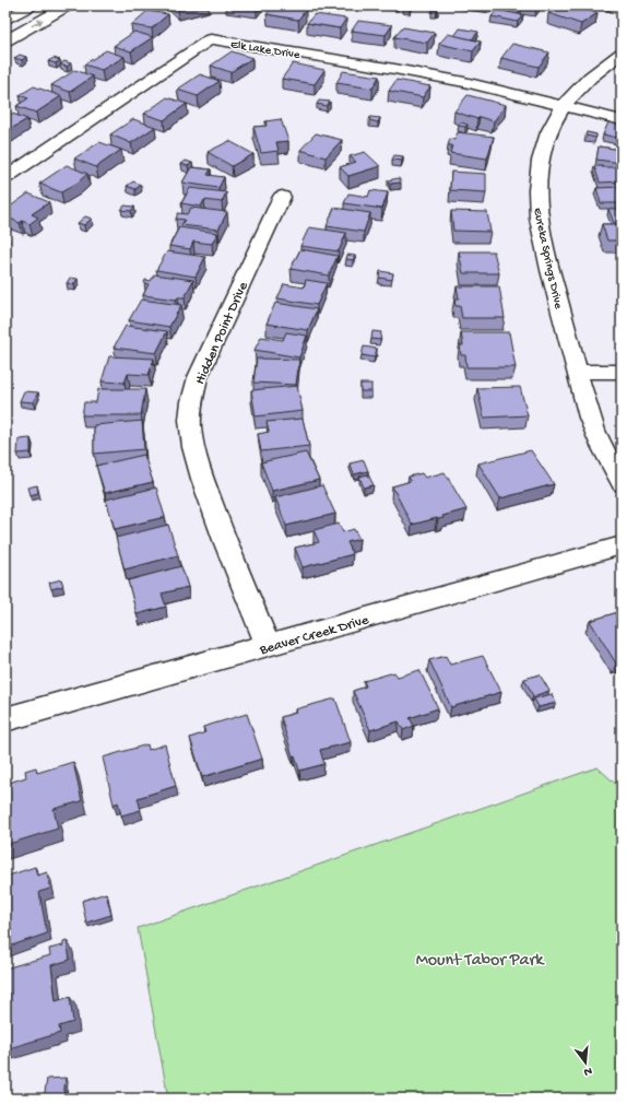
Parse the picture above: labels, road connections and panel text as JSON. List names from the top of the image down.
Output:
{
  "streets": {
    "street": [
      "Elk Lake Drive",
      "Eureka Springs Drive",
      "Hidden Point Drive",
      "Beaver Creek Drive"
    ]
  },
  "crossings": [
    ["Elk Lake Drive", "Eureka Springs Drive"],
    ["Hidden Point Drive", "Beaver Creek Drive"]
  ],
  "parks": ["Mount Tabor Park"],
  "north": "bottom"
}
